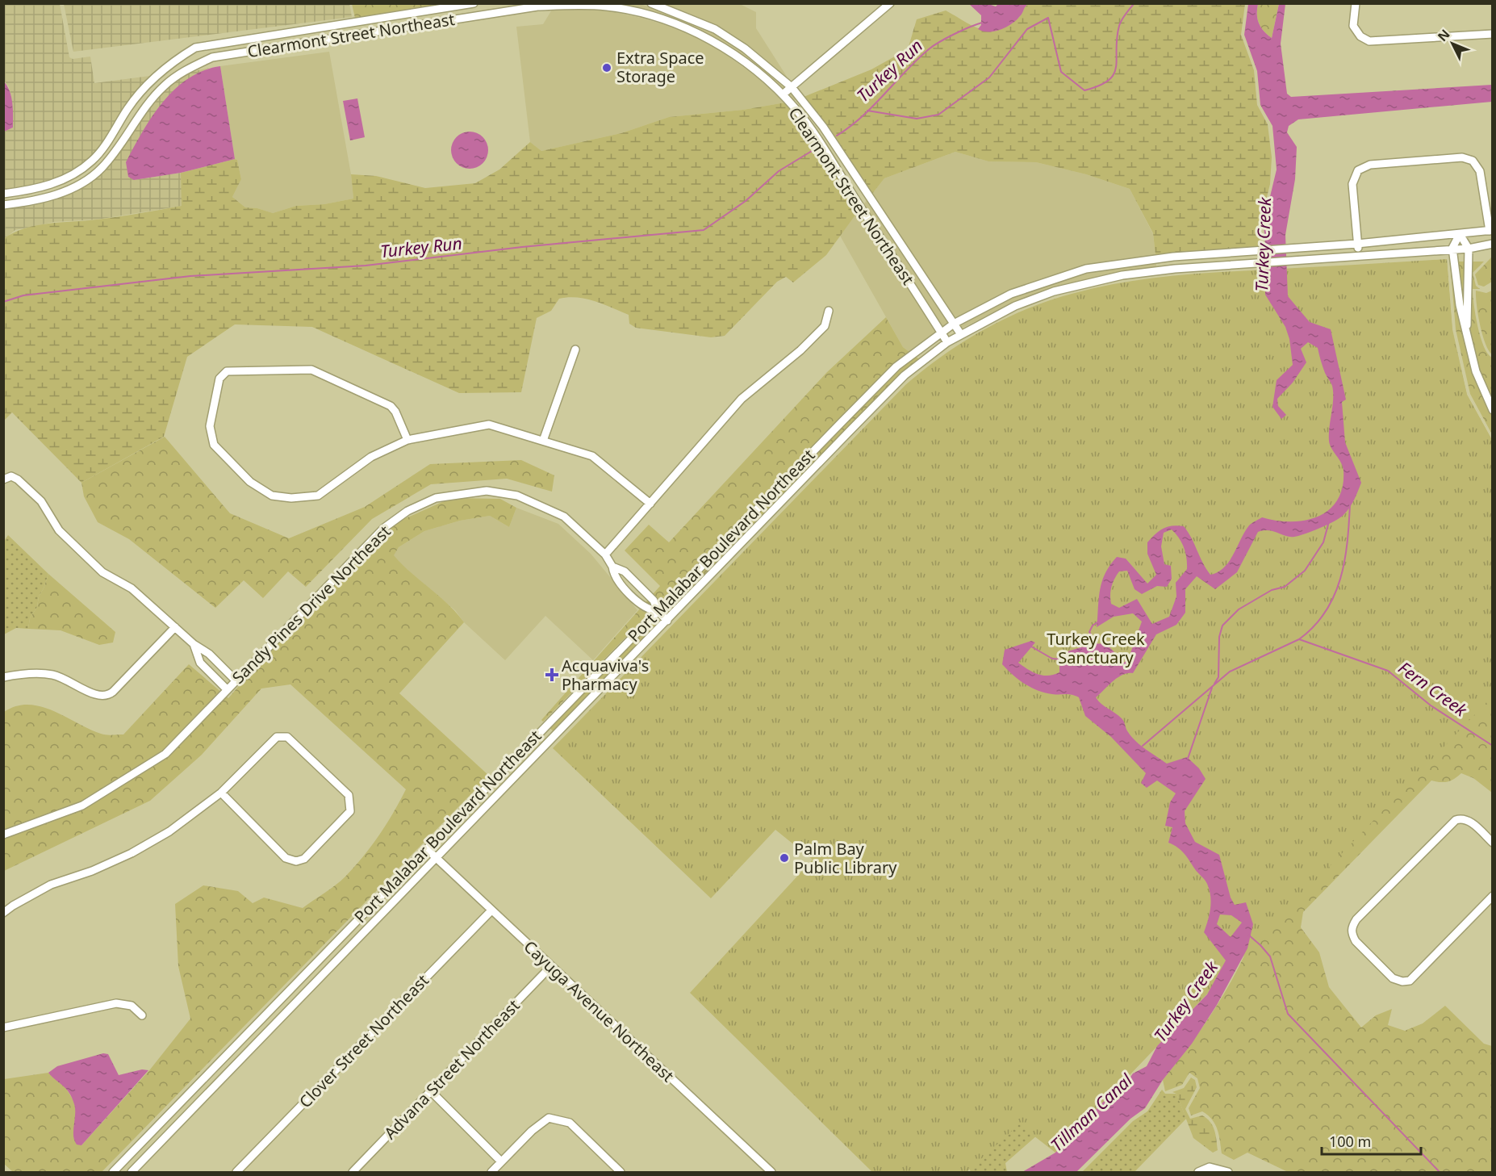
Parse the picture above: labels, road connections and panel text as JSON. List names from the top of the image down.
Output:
{
  "streets": {
    "street": [
      "Clearmont Street Northeast",
      "Port Malabar Boulevard Northeast",
      "Sandy Pines Drive Northeast",
      "Cayuga Avenue Northeast",
      "Clover Street Northeast",
      "Advana Street Northeast"
    ]
  },
  "crossings": [
    ["Clearmont Street Northeast", "Port Malabar Boulevard Northeast"],
    ["Port Malabar Boulevard Northeast", "Sandy Pines Drive Northeast"],
    ["Port Malabar Boulevard Northeast", "Cayuga Avenue Northeast"],
    ["Cayuga Avenue Northeast", "Clover Street Northeast"],
    ["Cayuga Avenue Northeast", "Advana Street Northeast"]
  ],
  "water": [
    "Turkey Run",
    "Turkey Creek",
    "Fern Creek",
    "Tillman Canal"
  ],
  "parks": ["Turkey Creek Sanctuary"],
  "places": {
    "other": ["Extra Space Storage", "Palm Bay Public Library"],
    "health": ["Acquaviva's Pharmacy"]
  },
  "scale_bar": "100 m",
  "north": "top left"
}
